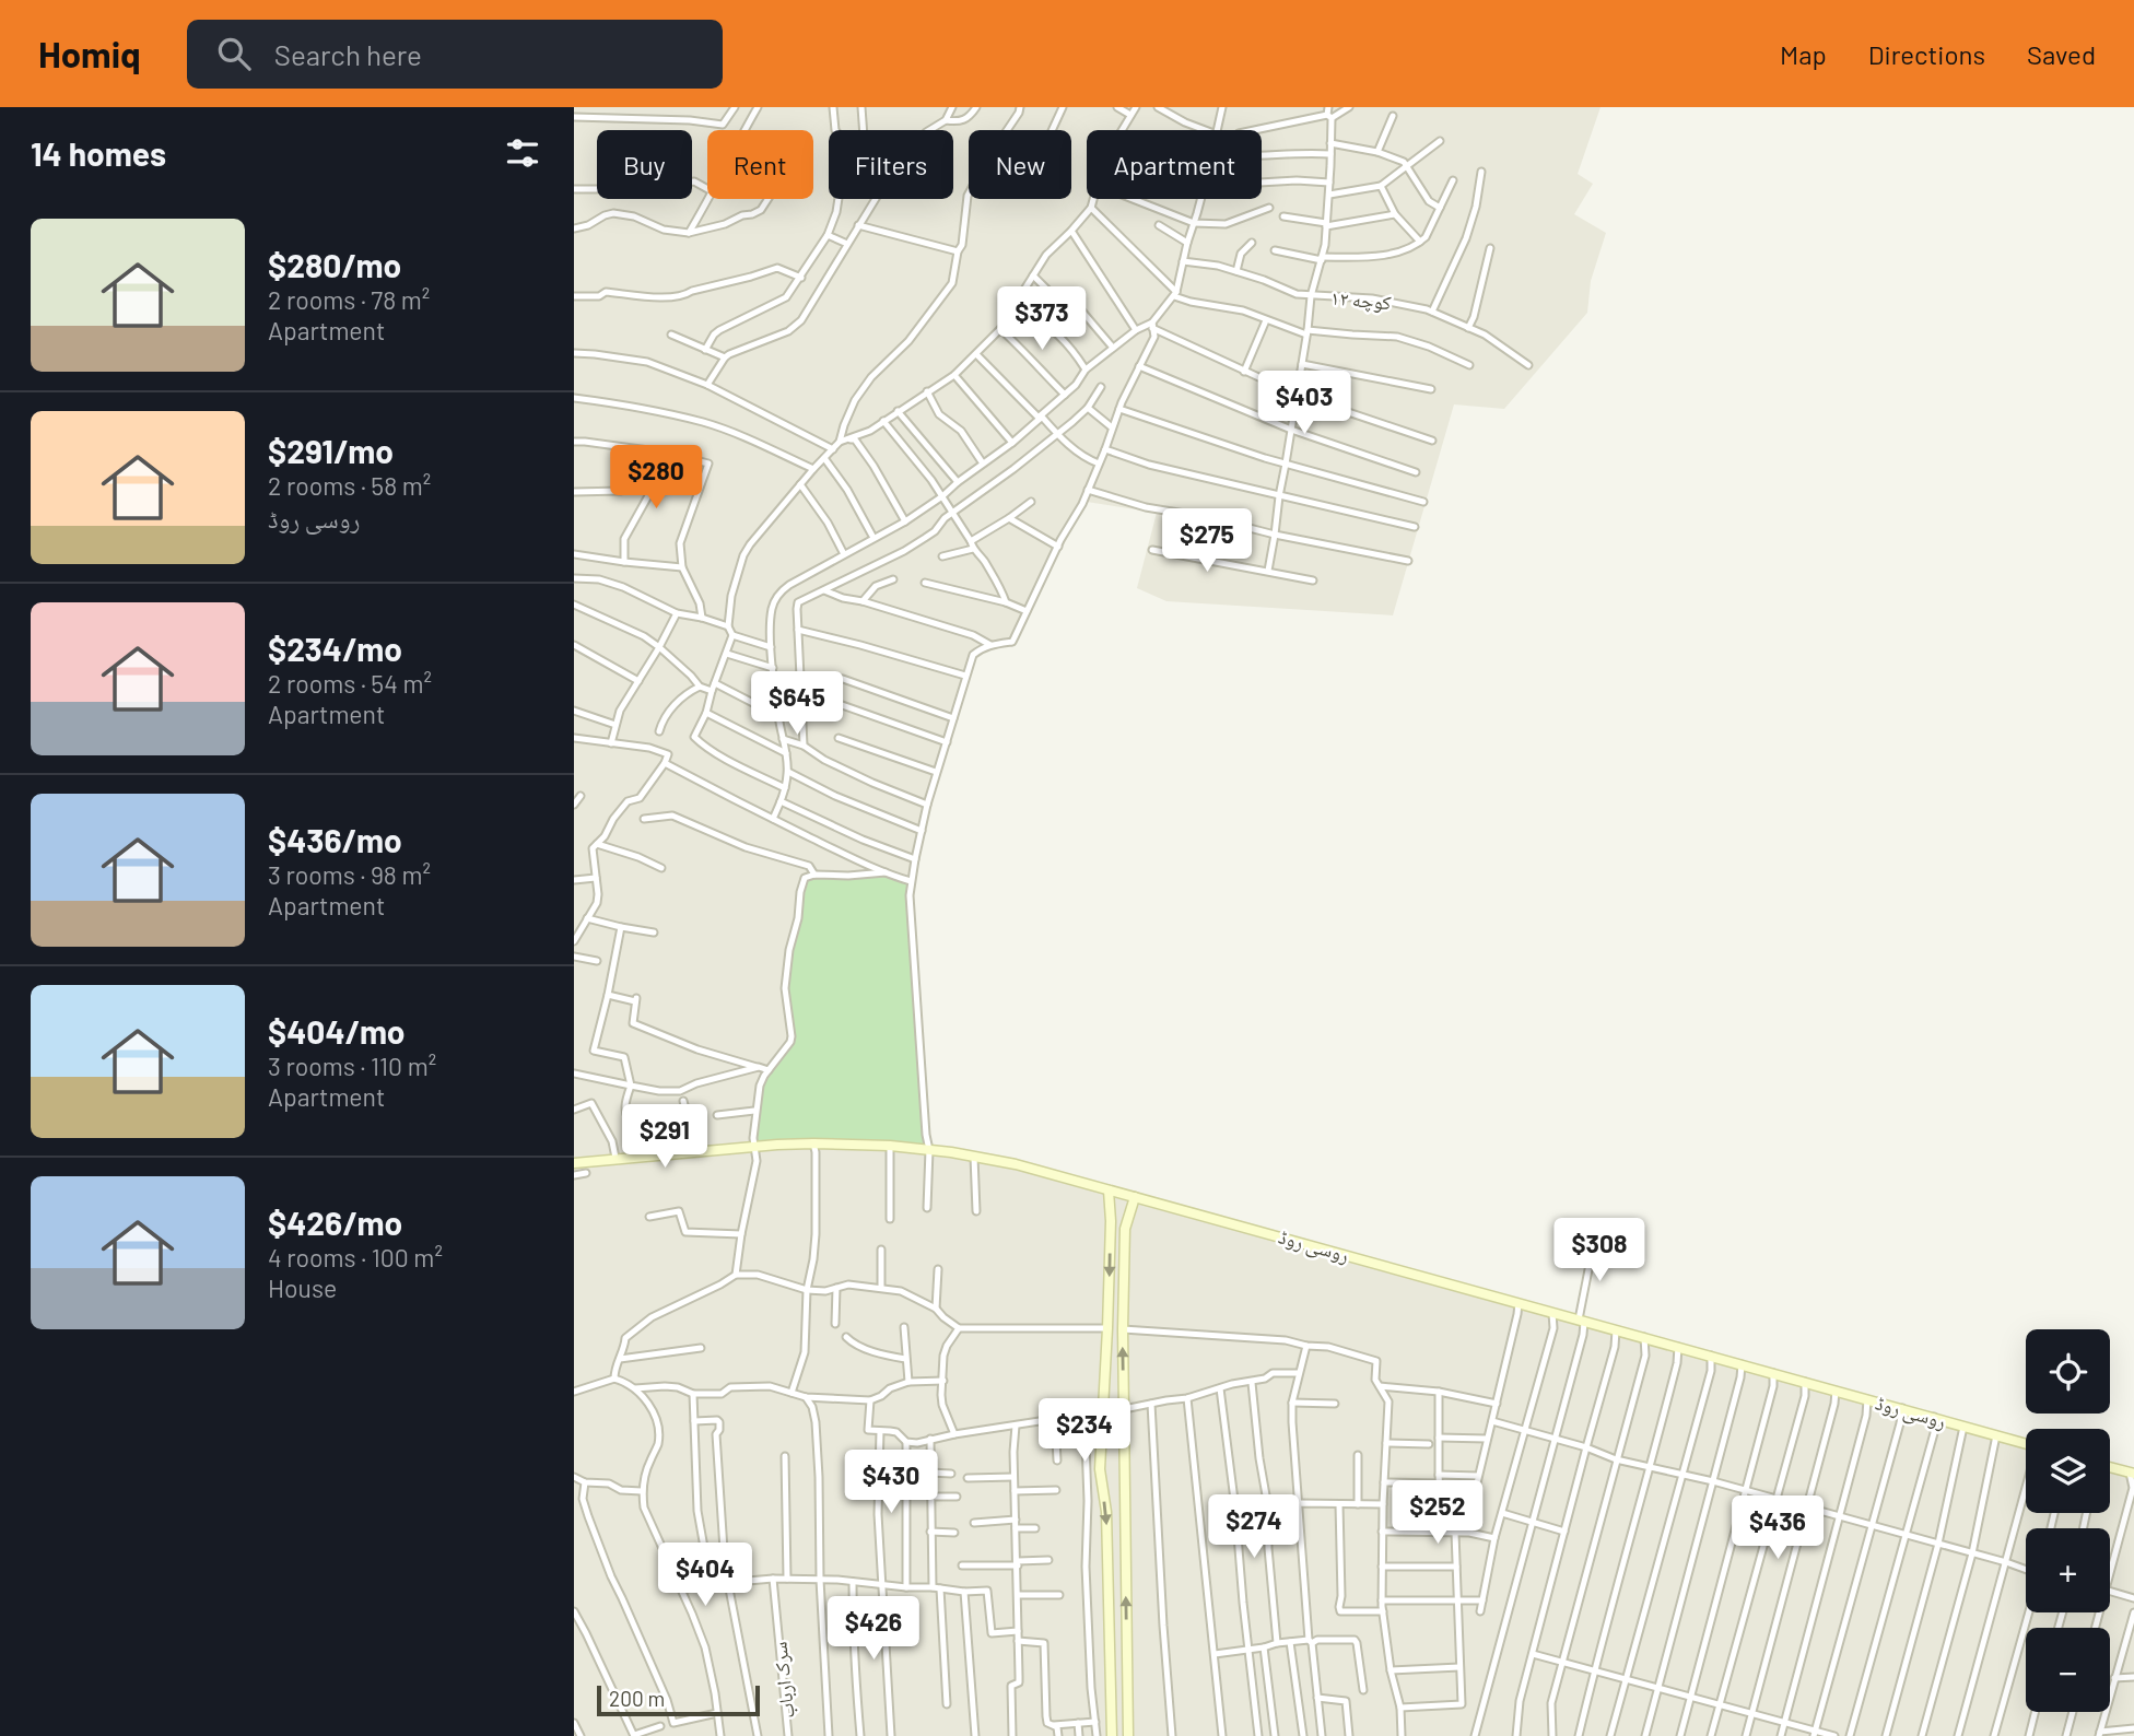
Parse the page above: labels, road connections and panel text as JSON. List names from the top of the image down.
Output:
{
  "streets": {
    "main road": ["روسی روڈ"],
    "street": ["کوچه ۱۲", "سرک ارباب"]
  },
  "scale_bar": "200 m",
  "page": {
    "header": "Homiq",
    "search": "Search here",
    "nav": ["Map", "Directions", "Saved"],
    "heading": "14 homes",
    "chip": [
      "Buy",
      "Rent",
      "Filters",
      "New",
      "Apartment"
    ],
    "list": [
      {
        "name": "$280/mo",
        "note": "2 rooms · 78 m² · Apartment"
      },
      {
        "name": "$291/mo",
        "note": "2 rooms · 58 m² · روسی روڈ"
      },
      {
        "name": "$234/mo",
        "note": "2 rooms · 54 m² · Apartment"
      },
      {
        "name": "$436/mo",
        "note": "3 rooms · 98 m² · Apartment"
      },
      {
        "name": "$404/mo",
        "note": "3 rooms · 110 m² · Apartment"
      },
      {
        "name": "$426/mo",
        "note": "4 rooms · 100 m² · House"
      }
    ],
    "price": [
      "$373",
      "$403",
      "$280",
      "$275",
      "$645",
      "$291",
      "$308",
      "$234",
      "$430",
      "$252",
      "$274",
      "$436",
      "$404",
      "$426"
    ],
    "map_buttons": ["+", "−"],
    "scale": "200 m"
  }
}
